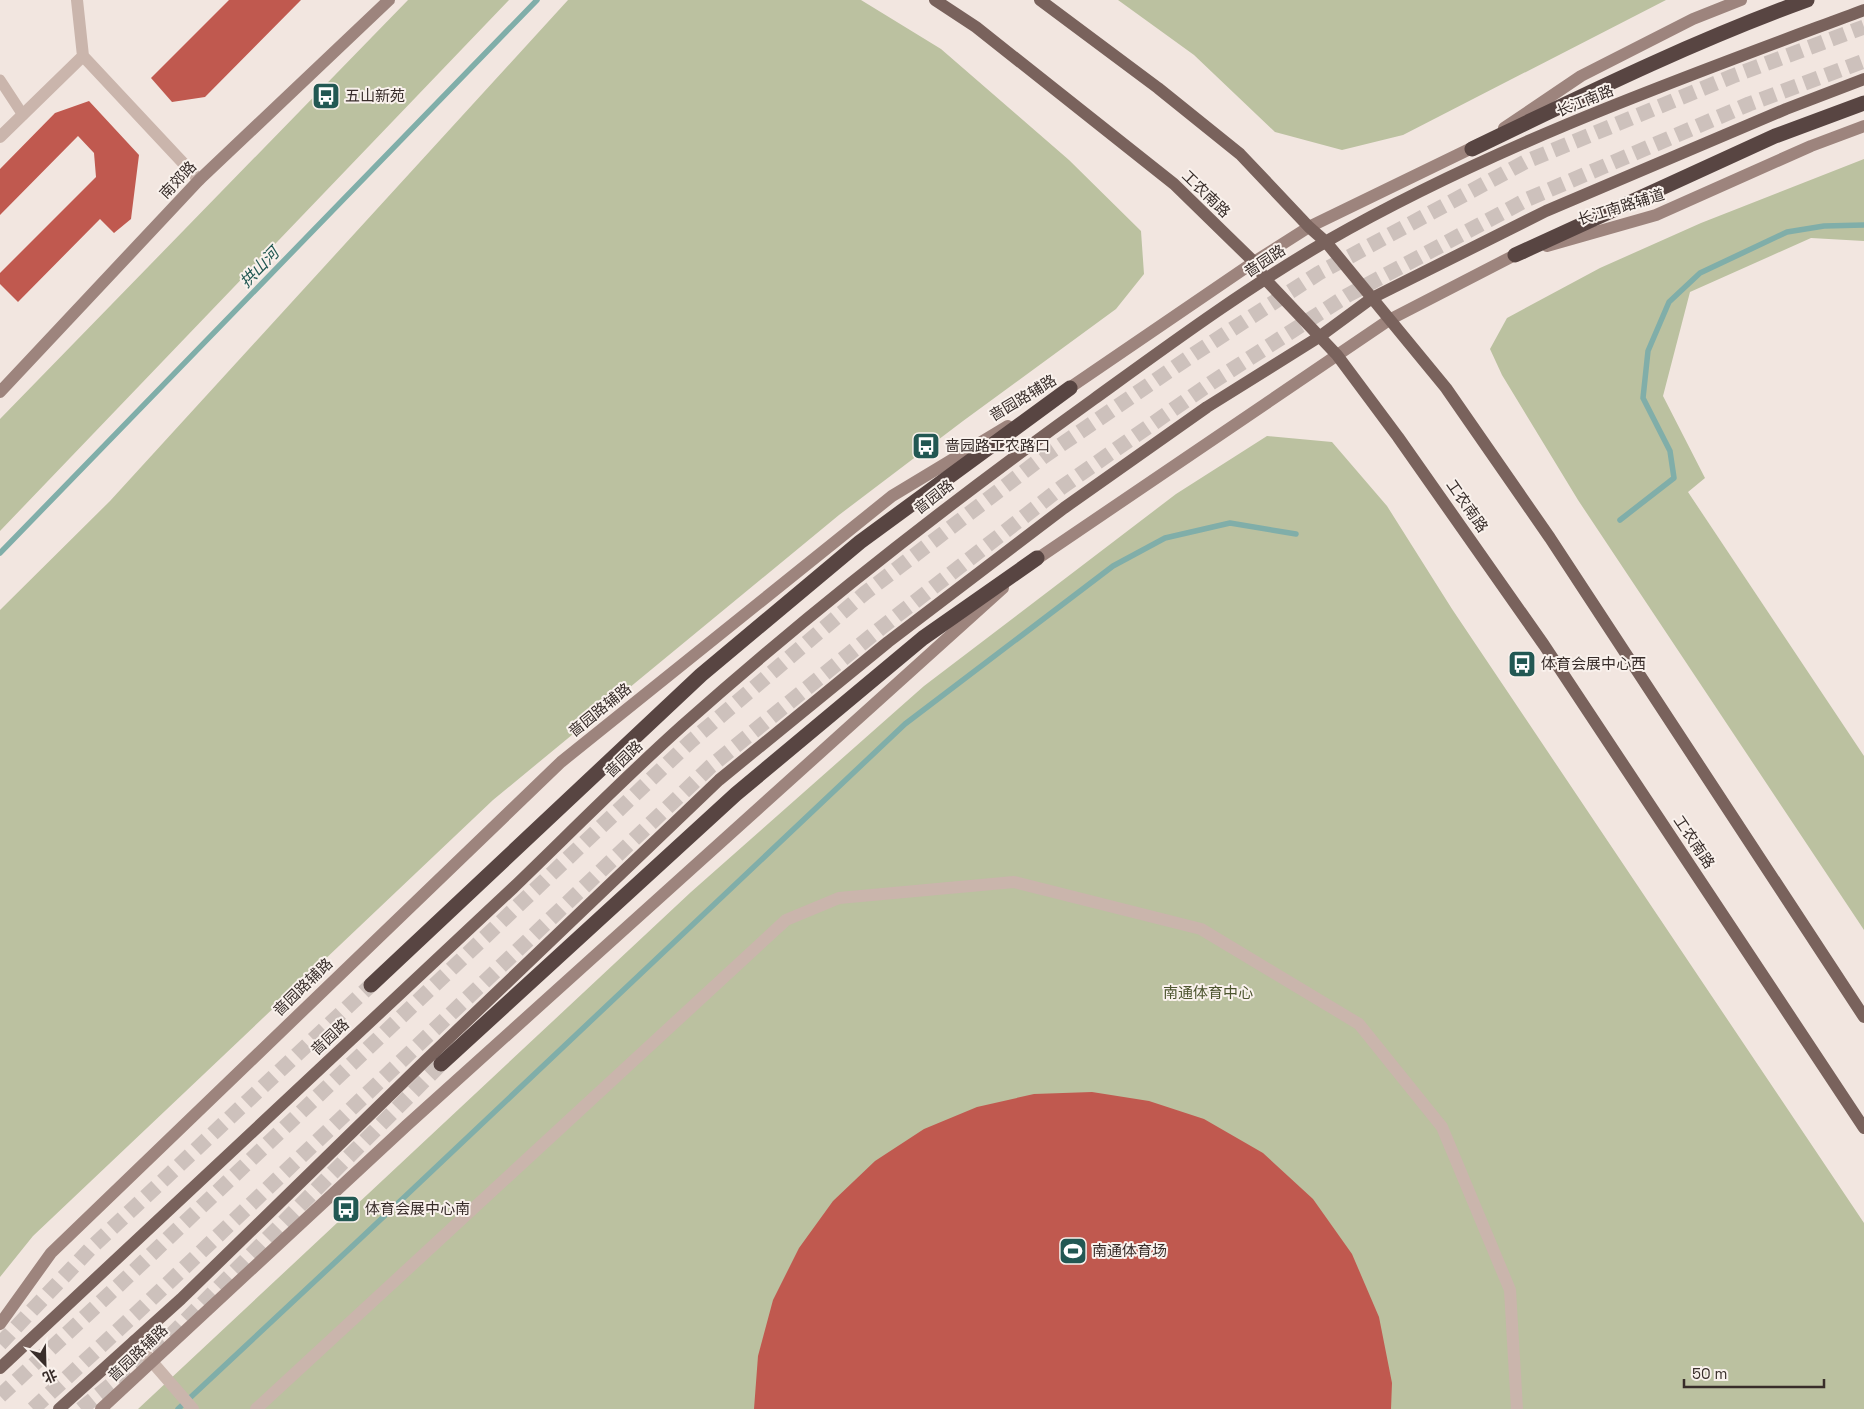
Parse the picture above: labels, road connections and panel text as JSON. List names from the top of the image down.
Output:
{
  "streets": {
    "main road": ["长江南路", "工农南路", "啬园路"],
    "street": ["南郊路", "长江南路辅道", "啬园路辅路"]
  },
  "crossings": [
    ["长江南路", "啬园路"],
    ["工农南路", "啬园路"],
    ["工农南路", "啬园路辅路"],
    ["长江南路辅道", "啬园路辅路"]
  ],
  "water": ["拱山河"],
  "parks": ["南通体育中心"],
  "places": {
    "bus stop": [
      "五山新苑",
      "啬园路工农路口",
      "体育会展中心西",
      "体育会展中心南"
    ],
    "sports": ["南通体育场"]
  },
  "scale_bar": "50 m",
  "north": "bottom right"
}
